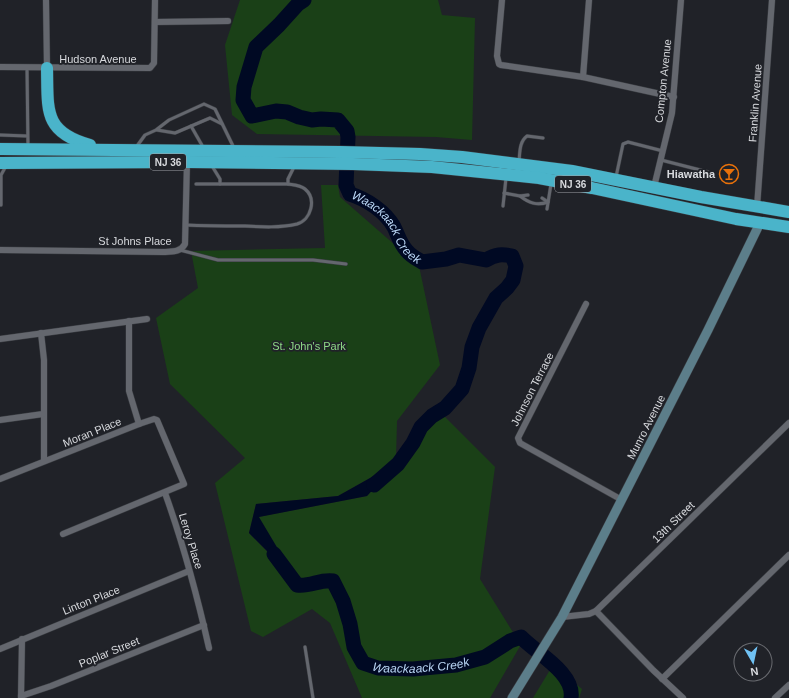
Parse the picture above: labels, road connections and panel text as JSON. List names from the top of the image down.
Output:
{
  "streets": {
    "highway": ["NJ 36"],
    "street": [
      "Hudson Avenue",
      "Compton Avenue",
      "Franklin Avenue",
      "St Johns Place",
      "Johnson Terrace",
      "Munro Avenue",
      "Moran Place",
      "13th Street",
      "Leroy Place",
      "Linton Place",
      "Poplar Street"
    ]
  },
  "crossings": [
    ["Compton Avenue", "NJ 36"],
    ["Franklin Avenue", "NJ 36"],
    ["NJ 36", "St Johns Place"],
    ["NJ 36", "Munro Avenue"],
    ["Johnson Terrace", "Munro Avenue"],
    ["Moran Place", "Leroy Place"],
    ["Leroy Place", "Linton Place"],
    ["Leroy Place", "Poplar Street"]
  ],
  "water": ["Waackaack Creek"],
  "parks": ["St. John's Park"],
  "places": {
    "bar": ["Hiawatha"]
  },
  "north": "bottom"
}
